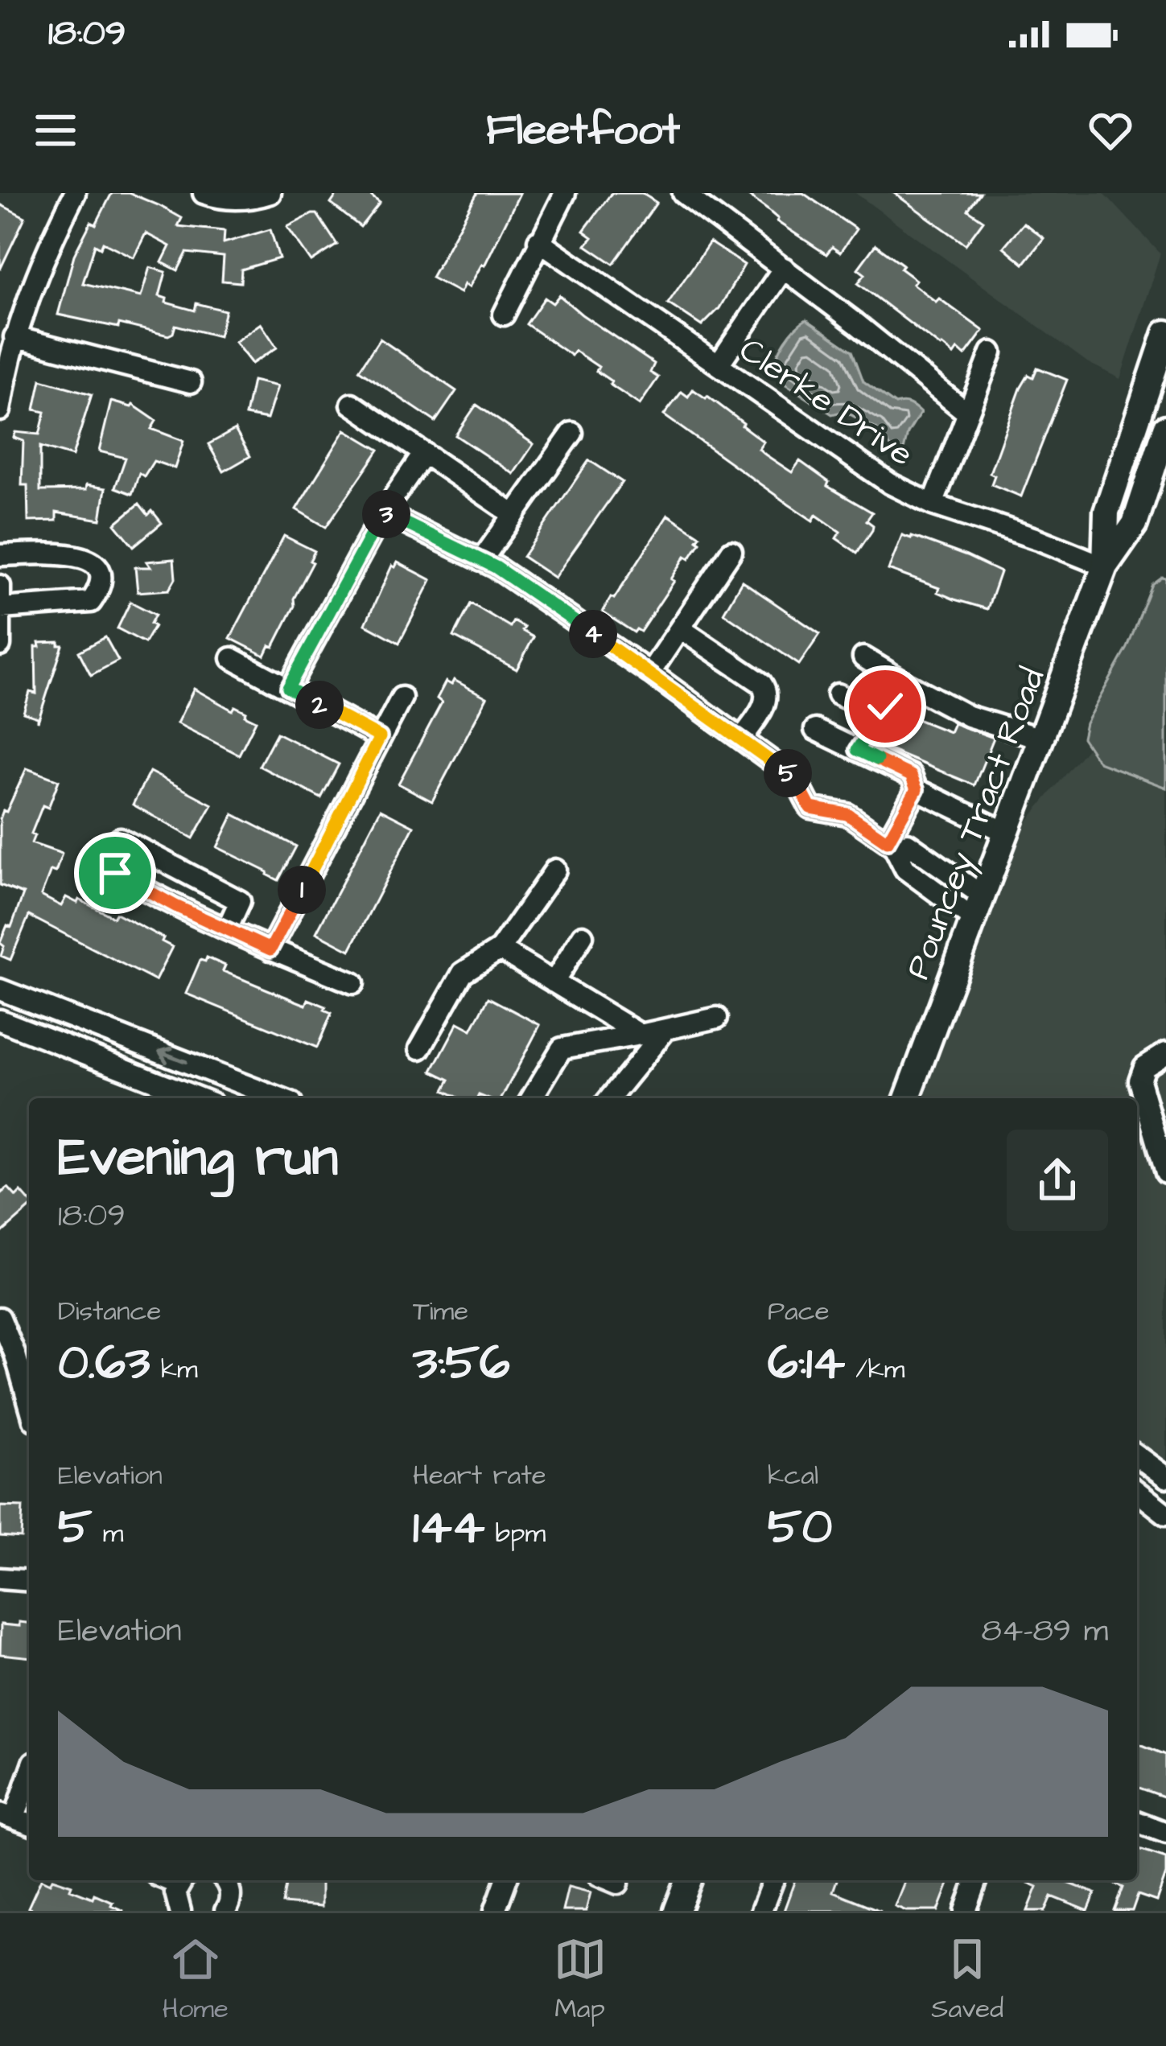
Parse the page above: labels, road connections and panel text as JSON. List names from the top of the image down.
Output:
{
  "streets": {
    "main road": ["Pouncey Tract Road"],
    "street": ["Clerke Drive"]
  },
  "crossings": [
    ["Clerke Drive", "Pouncey Tract Road"]
  ],
  "page": {
    "status": "18:09",
    "header": "Fleetfoot",
    "pins": [
      "3",
      "4",
      "2",
      "5",
      "1"
    ],
    "heading": ["Evening run", "18:09"],
    "stats": [
      ["Distance", "0.63 km"],
      ["Time", "3:56"],
      ["Pace", "6:14 /km"],
      ["Elevation", "5 m"],
      ["Heart rate", "144 bpm"],
      ["kcal", "50"]
    ],
    "chart": ["Elevation", "84–89 m"],
    "tabs": ["Home", "Map", "Saved"]
  }
}
